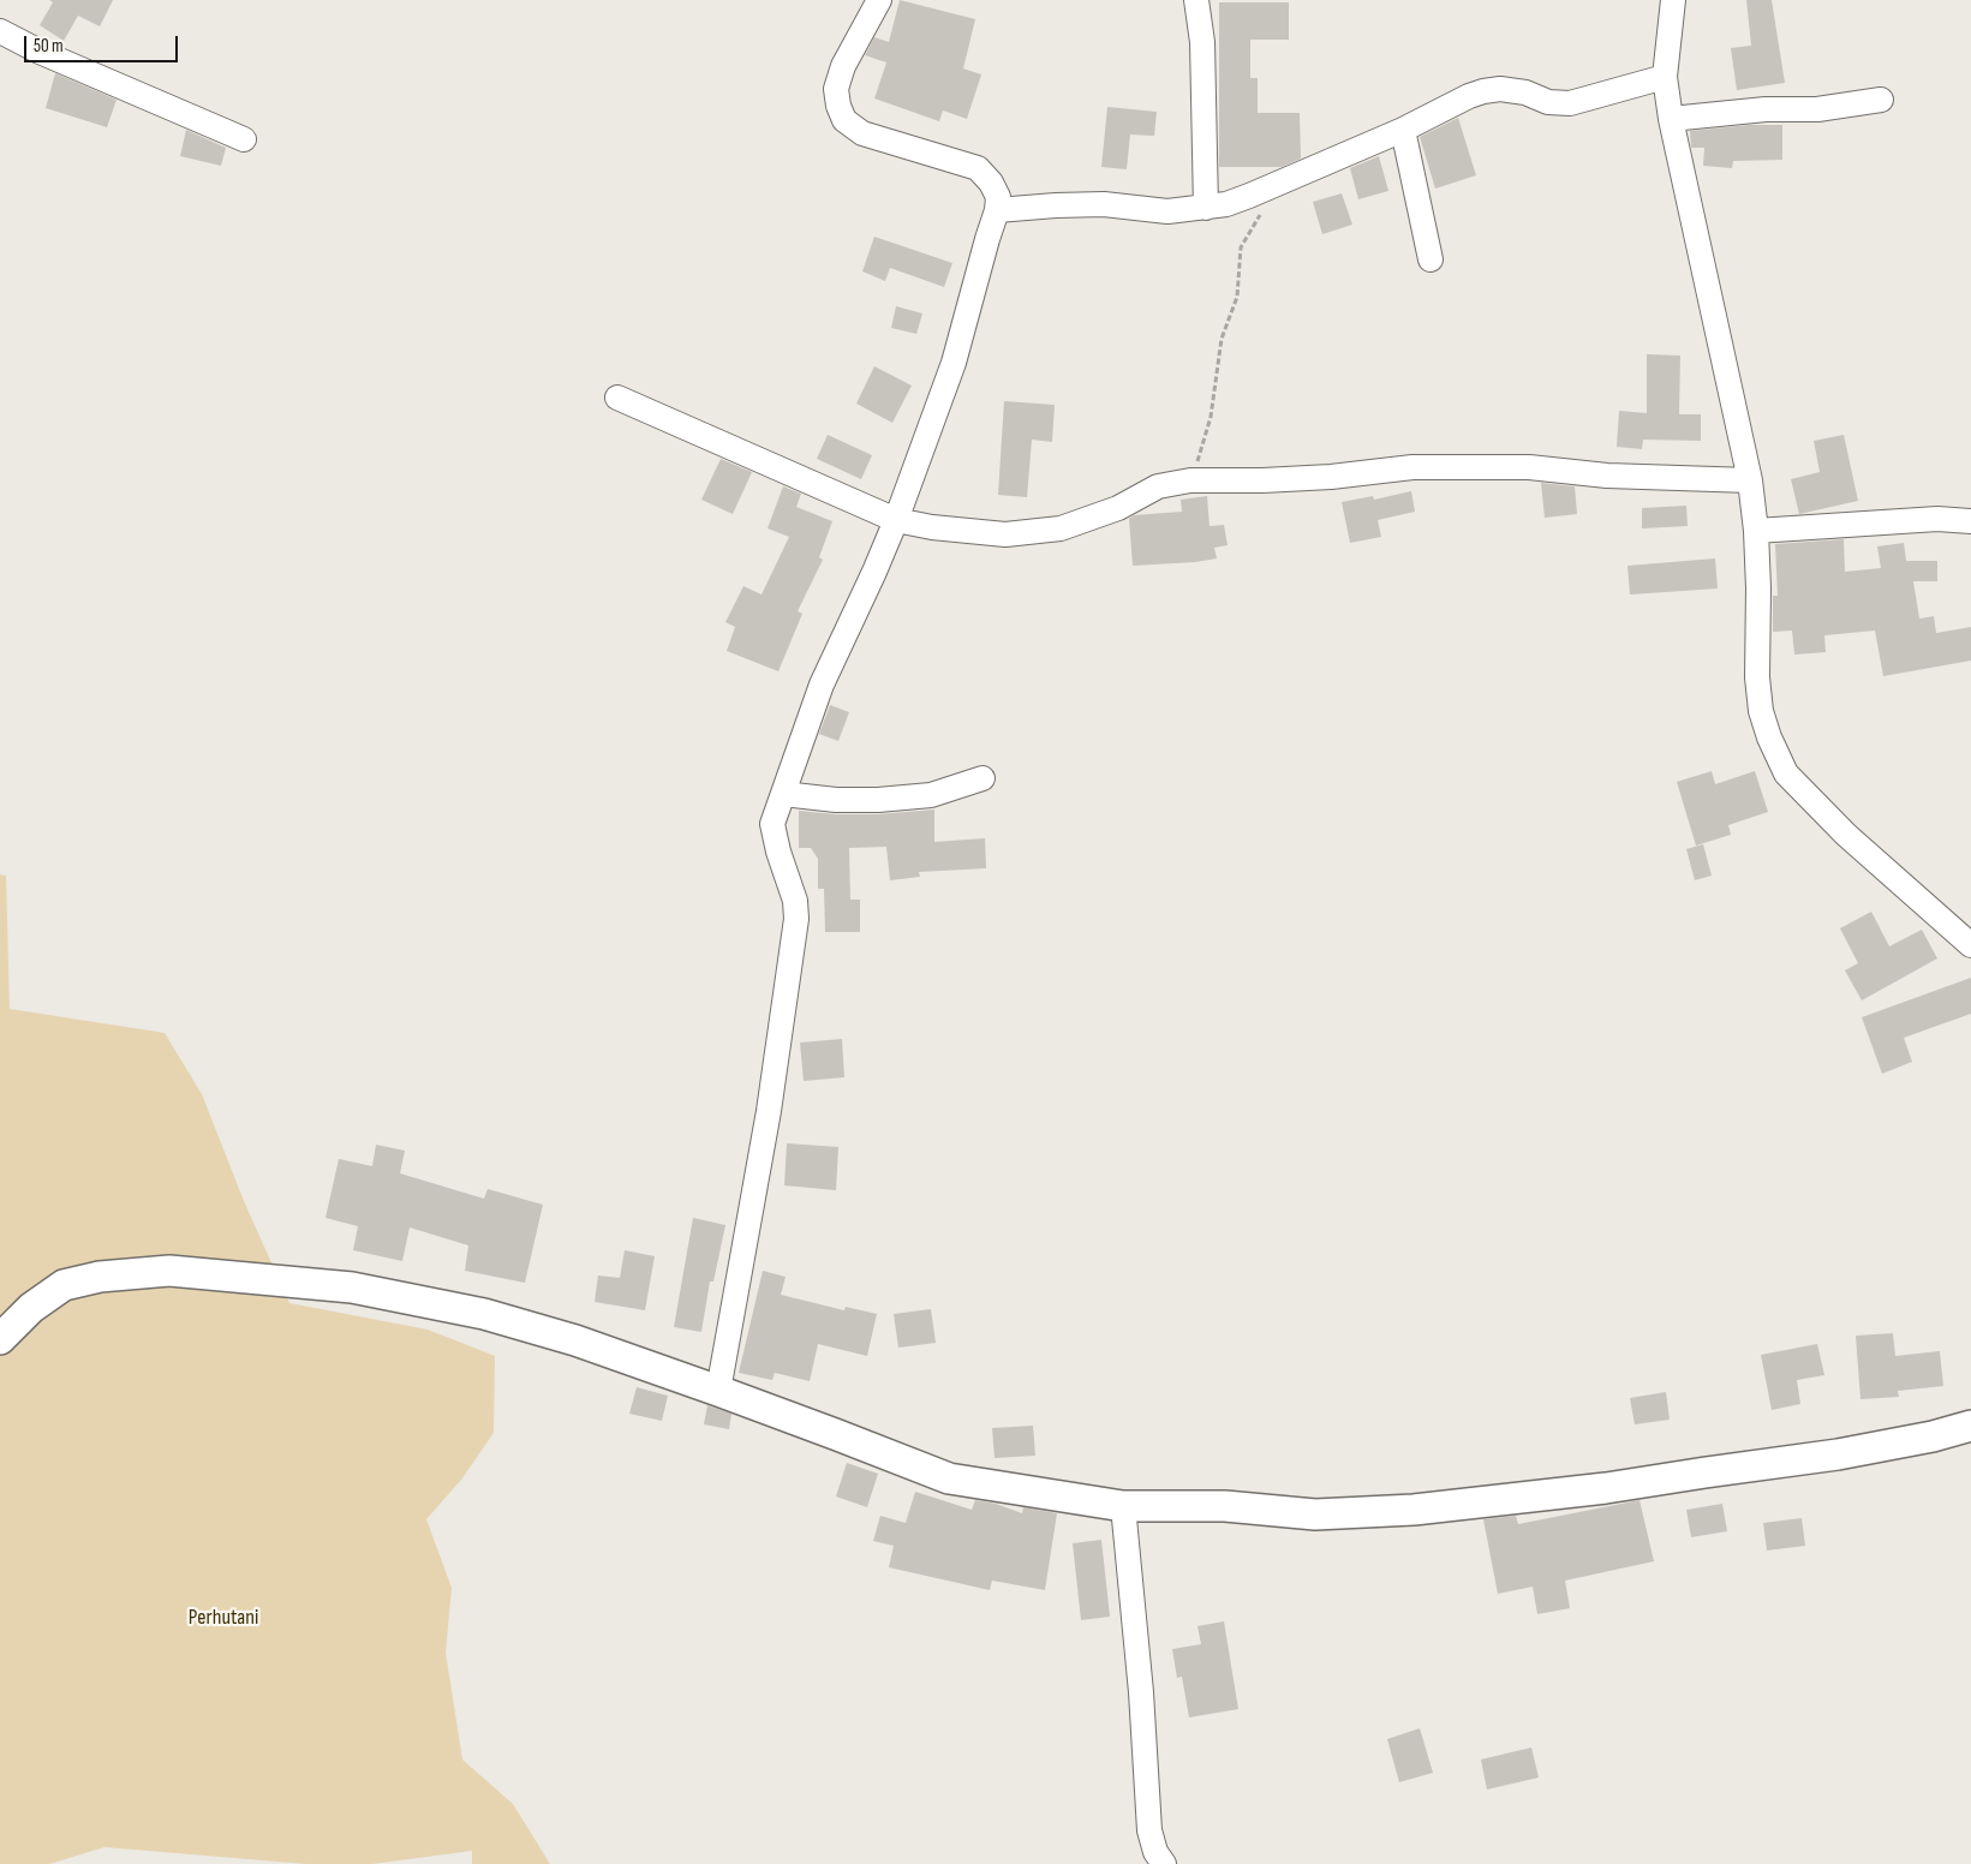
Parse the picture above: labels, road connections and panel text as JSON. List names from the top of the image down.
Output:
{
  "parks": ["Perhutani"],
  "scale_bar": "50 m"
}
